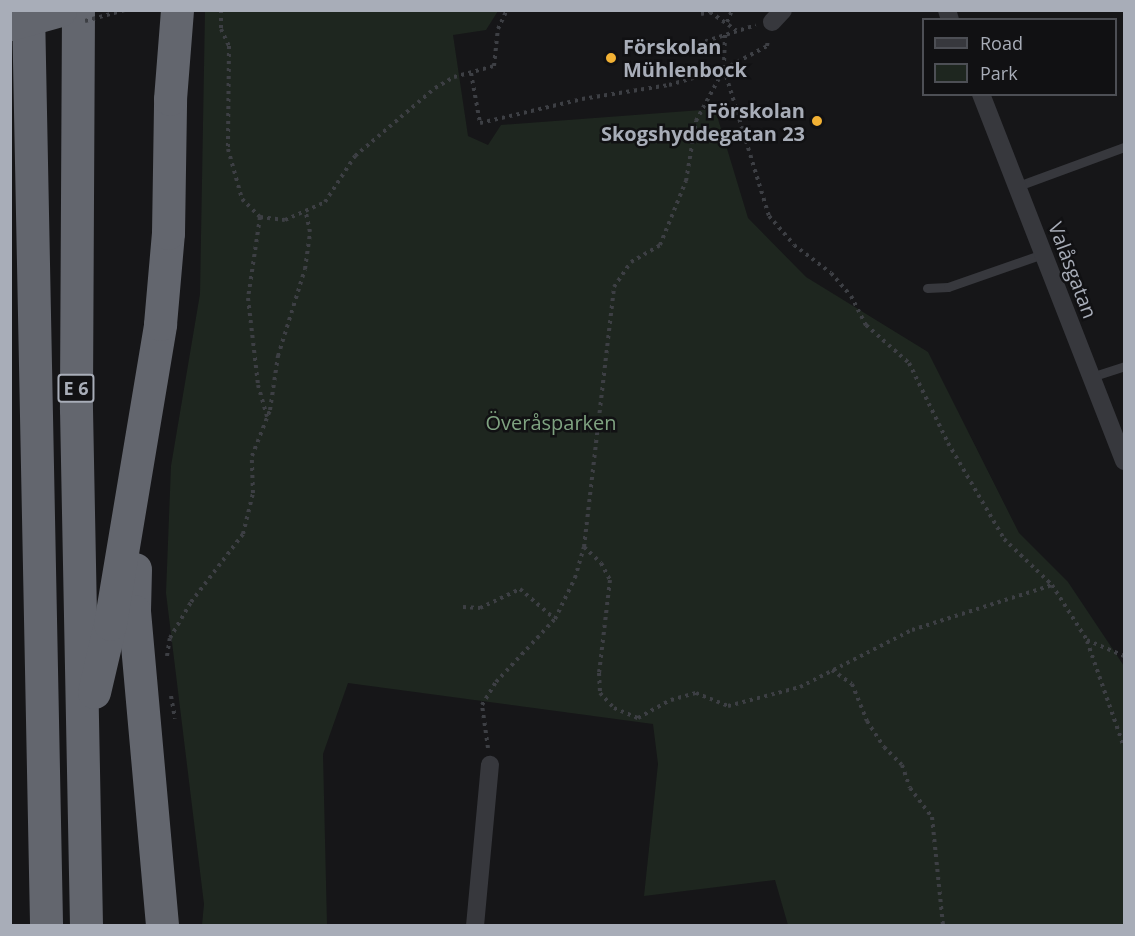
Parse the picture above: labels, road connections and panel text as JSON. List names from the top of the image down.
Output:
{
  "streets": {
    "highway": ["E 6"],
    "street": ["Valåsgatan"]
  },
  "parks": ["Överåsparken"],
  "places": ["Förskolan Mühlenbock", "Förskolan Skogshyddegatan 23"],
  "legend": ["Road", "Park"]
}
